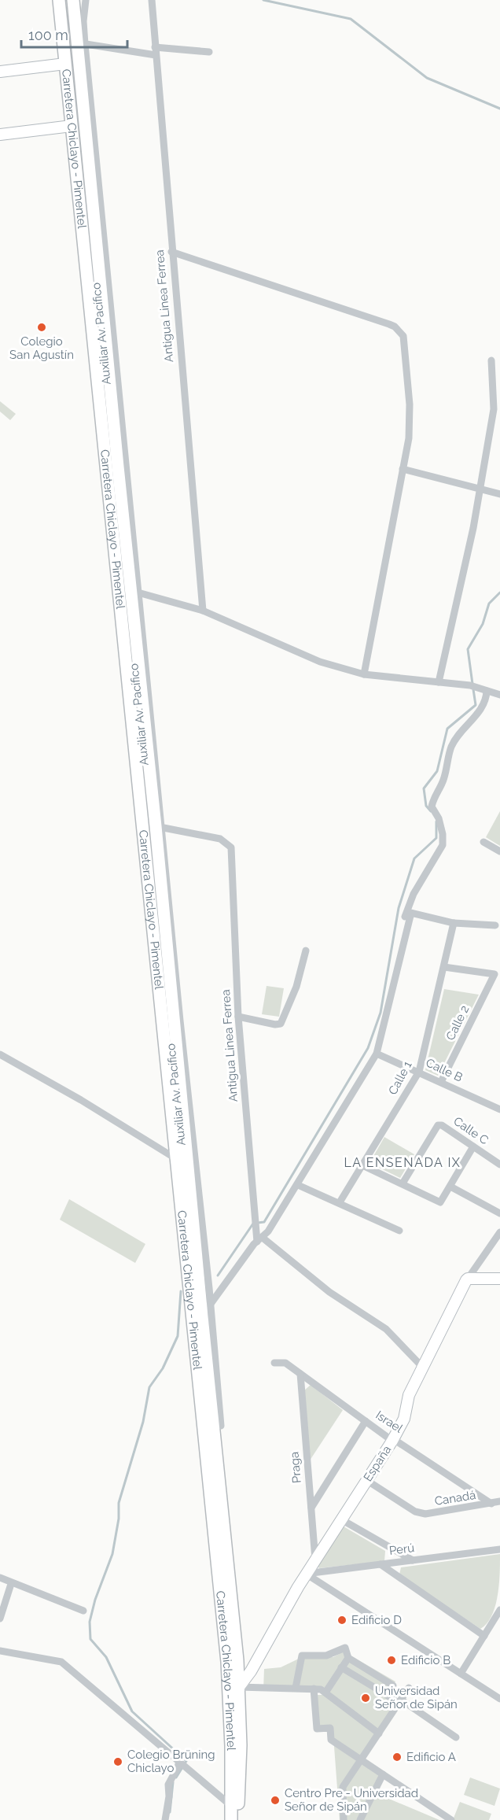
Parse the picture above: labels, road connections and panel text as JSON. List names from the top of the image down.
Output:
{
  "streets": {
    "main road": ["Carretera Chiclayo - Pimentel"],
    "street": [
      "Antigua Linea Ferrea",
      "Auxiliar Av. Pacífico",
      "Calle 2",
      "Calle B",
      "Calle 1",
      "Calle C",
      "Israel",
      "España",
      "Praga",
      "Canadá",
      "Perú"
    ]
  },
  "crossings": [
    ["Carretera Chiclayo - Pimentel", "Antigua Linea Ferrea"],
    ["Carretera Chiclayo - Pimentel", "Auxiliar Av. Pacífico"],
    ["Carretera Chiclayo - Pimentel", "España"],
    ["Antigua Linea Ferrea", "Auxiliar Av. Pacífico"],
    ["Calle 2", "Calle B"],
    ["Calle 2", "Calle 1"],
    ["Calle B", "Calle 1"],
    ["Israel", "España"],
    ["Israel", "Praga"],
    ["Israel", "Canadá"],
    ["España", "Praga"],
    ["España", "Canadá"],
    ["España", "Perú"]
  ],
  "districts": ["LA ENSENADA IX"],
  "places": [
    "Colegio San Agustín",
    "Edificio D",
    "Edificio B",
    "Universidad Señor de Sipán",
    "Edificio A",
    "Colegio Brüning Chiclayo",
    "Centro Pre - Universidad Señor de Sipán"
  ],
  "scale_bar": "100 m"
}
